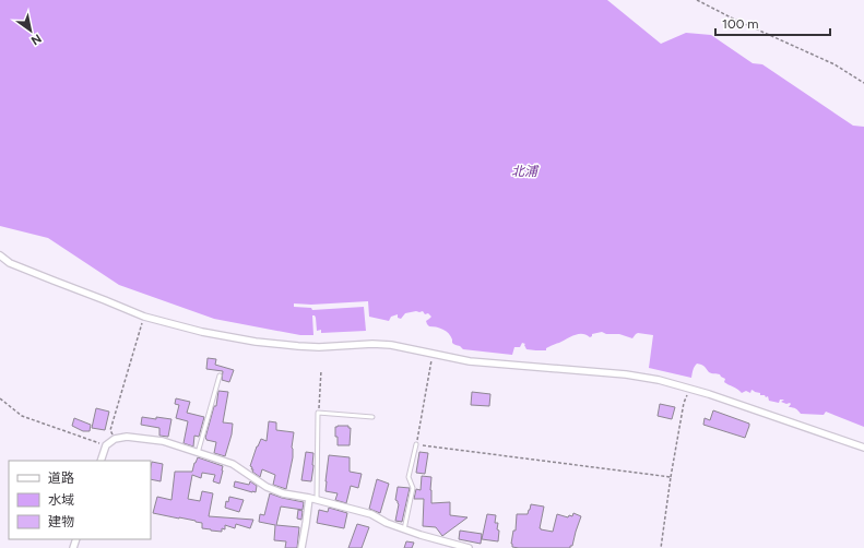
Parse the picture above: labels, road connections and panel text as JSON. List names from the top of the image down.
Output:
{
  "water": ["北浦"],
  "legend": ["道路", "水域", "建物"],
  "scale_bar": "100 m",
  "north": "bottom right"
}
